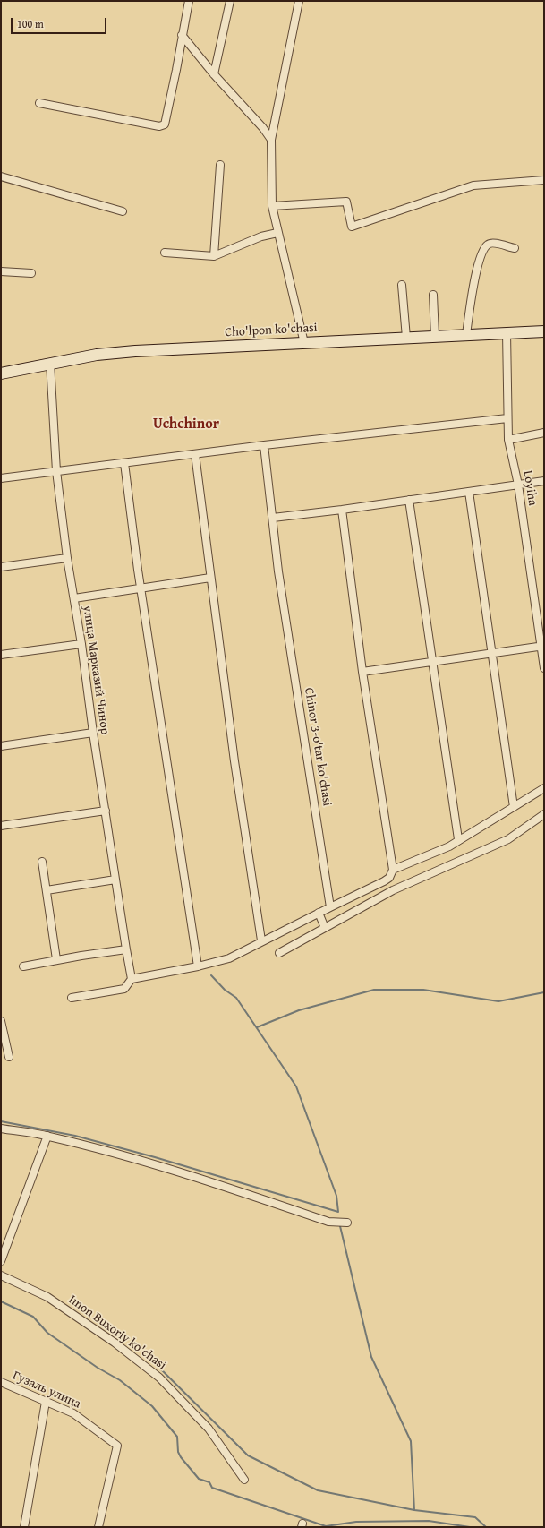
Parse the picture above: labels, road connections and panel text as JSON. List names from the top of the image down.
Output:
{
  "streets": {
    "main road": ["Cho'lpon ko'chasi"],
    "street": [
      "Loyiha",
      "улица Марказий Чинор",
      "Chinor 3-o'tar ko'chasi",
      "Imon Buxoriy ko'chasi",
      "Гузаль улица"
    ]
  },
  "crossings": [
    ["Cho'lpon ko'chasi", "Loyiha"],
    ["Cho'lpon ko'chasi", "улица Марказий Чинор"]
  ],
  "districts": ["Uchchinor"],
  "scale_bar": "100 m"
}
